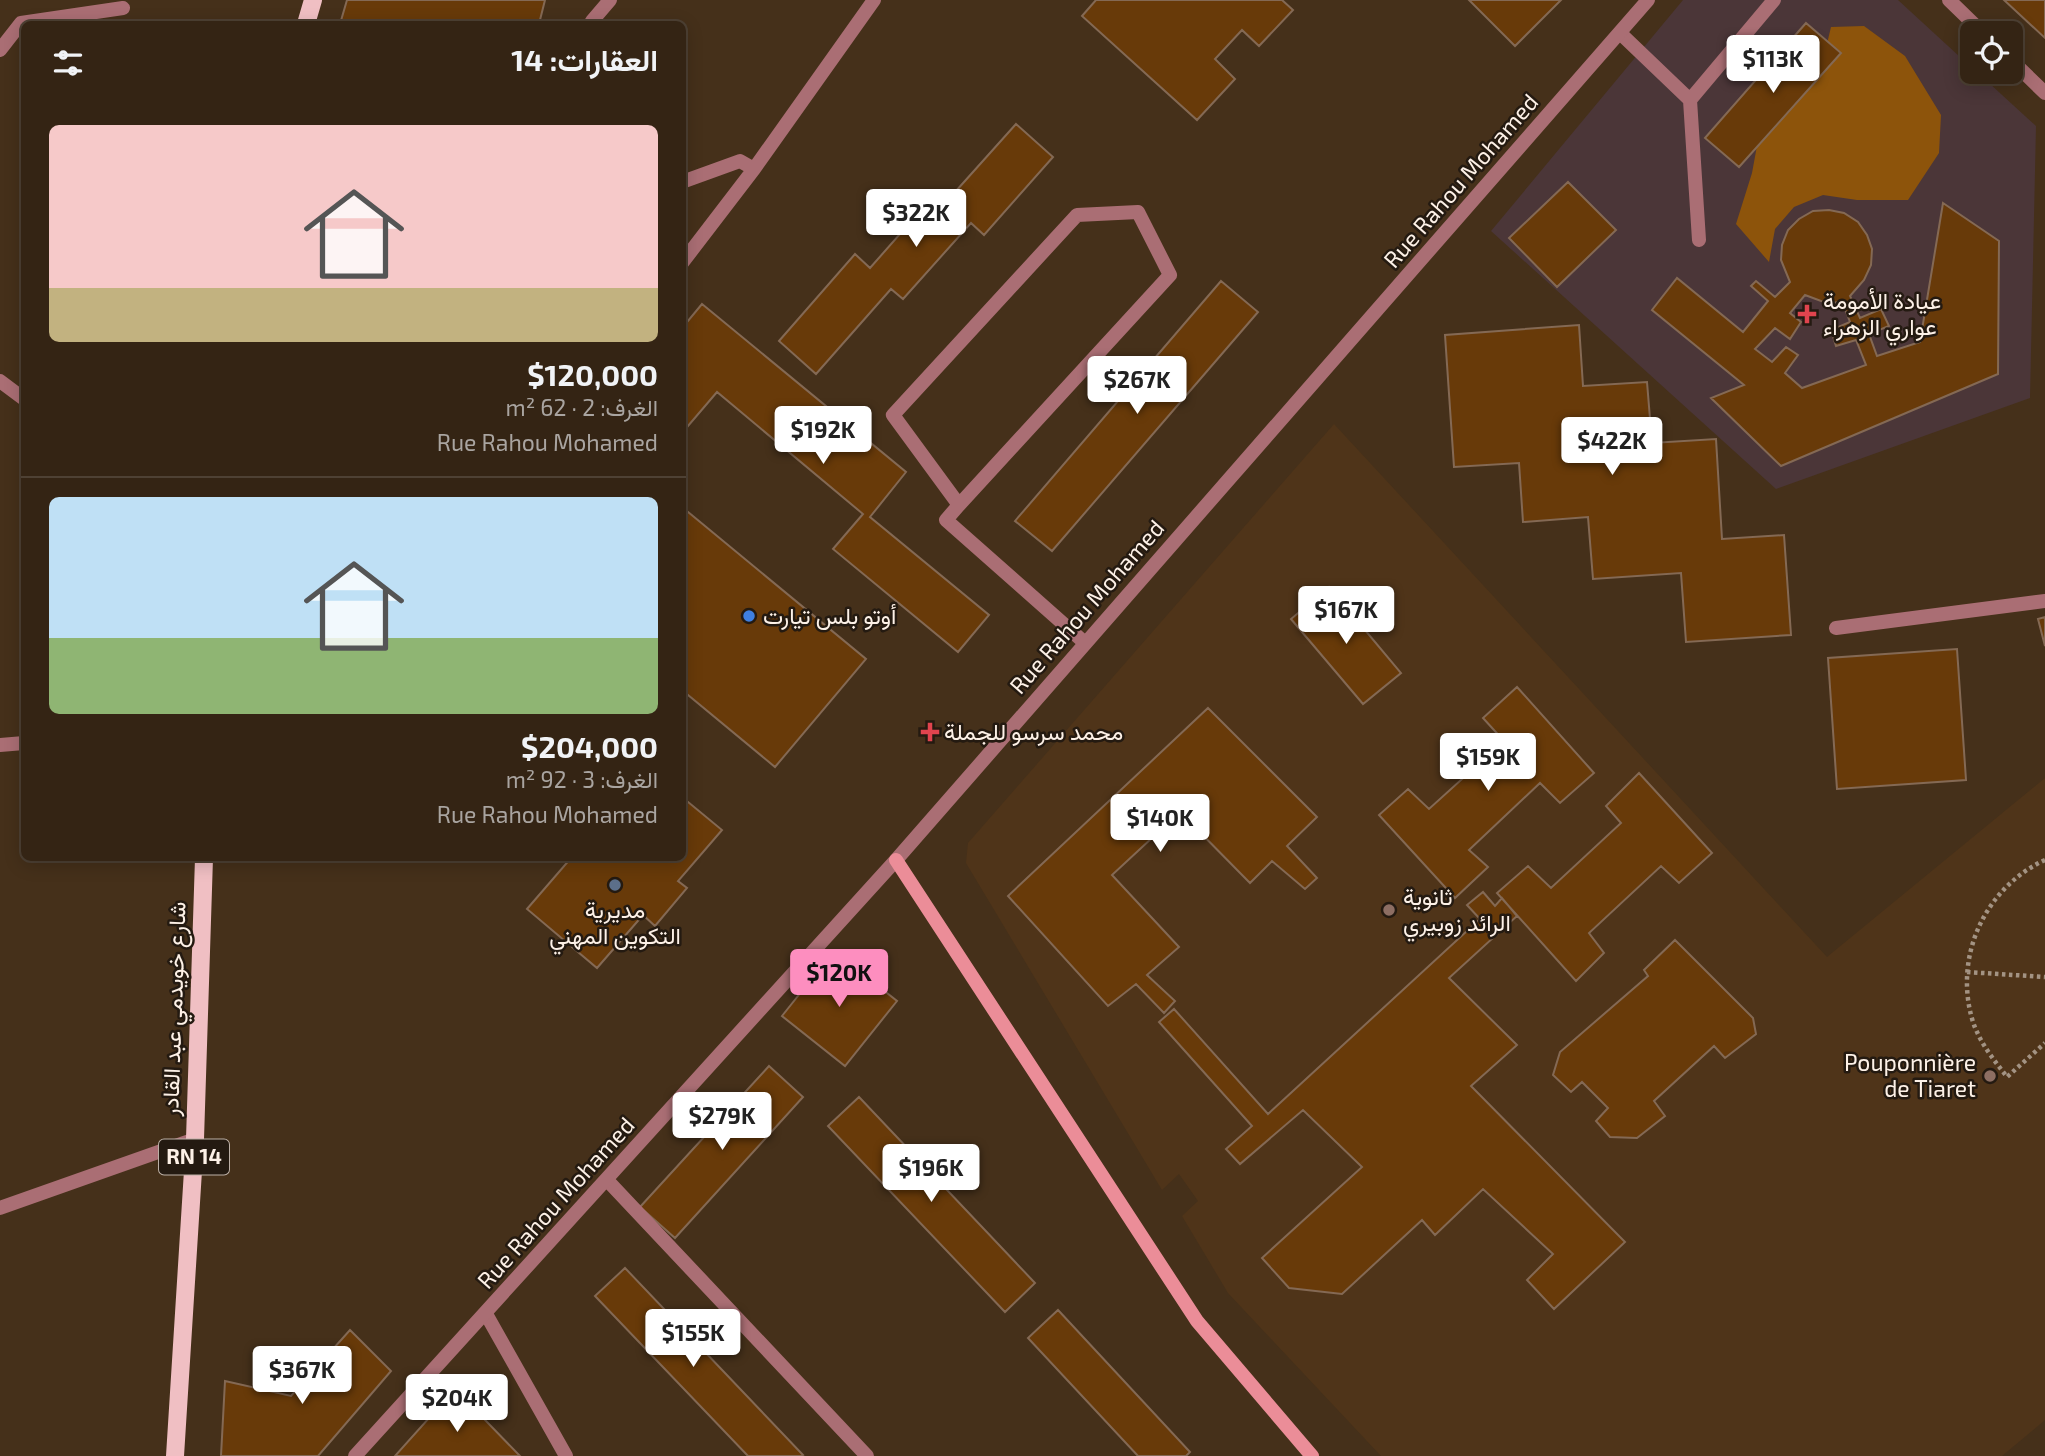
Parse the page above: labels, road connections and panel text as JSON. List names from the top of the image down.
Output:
{
  "streets": {
    "main road": ["شارع خويدمي عبد القادر", "RN 14"],
    "street": ["Rue Rahou Mohamed"]
  },
  "places": {
    "health": ["عيادة الأمومة عواري الزهراء", "محمد سرسو للجملة"],
    "other": [
      "أوتو بلس تيارت",
      "مديرية التكوين المهني",
      "ثانوية الرائد زوبيري",
      "Pouponnière de Tiaret"
    ]
  },
  "page": {
    "heading": "العقارات: 14",
    "price": [
      "$113K",
      "$322K",
      "$267K",
      "$192K",
      "$422K",
      "$167K",
      "$159K",
      "$140K",
      "$120K",
      "$279K",
      "$196K",
      "$155K",
      "$367K",
      "$204K"
    ],
    "list": [
      {
        "name": "$120,000",
        "note": "الغرف: 2 · 62 m² · Rue Rahou Mohamed"
      },
      {
        "name": "$204,000",
        "note": "الغرف: 3 · 92 m² · Rue Rahou Mohamed"
      }
    ]
  }
}
